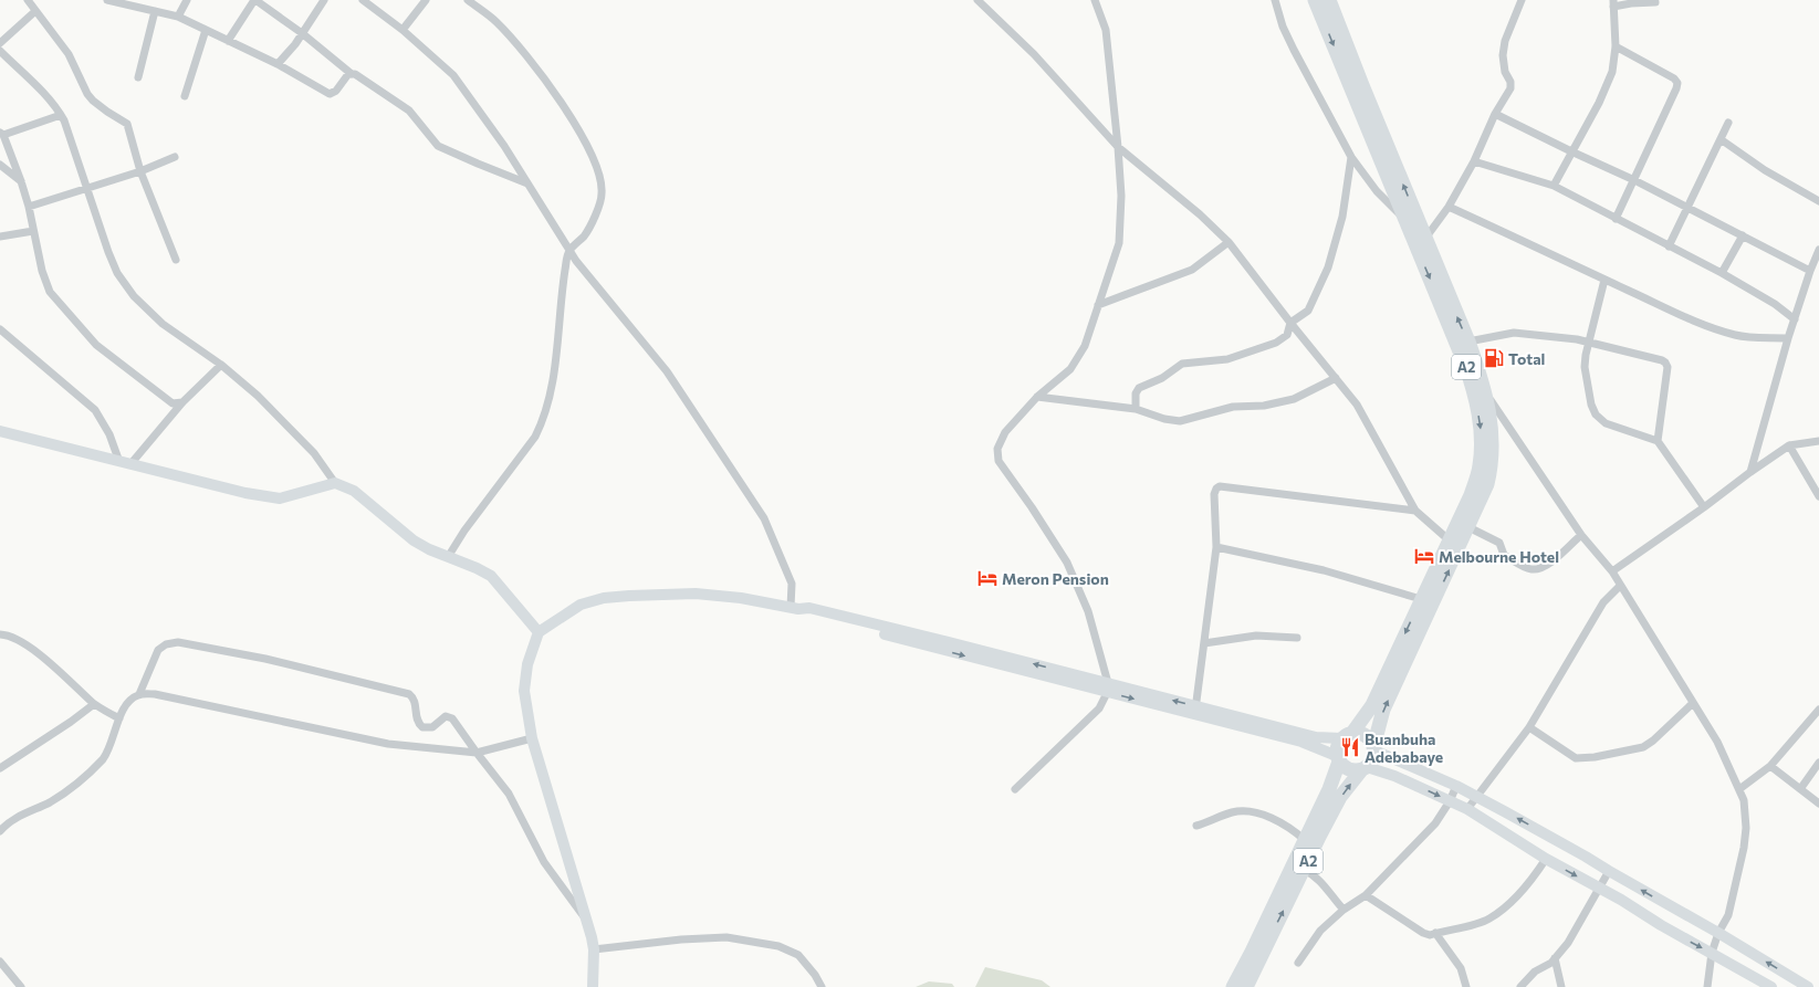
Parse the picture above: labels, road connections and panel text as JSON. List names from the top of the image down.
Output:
{
  "streets": {
    "highway": ["A2"]
  },
  "places": {
    "fuel station": ["Total"],
    "hotel": ["Melbourne Hotel", "Meron Pension"],
    "restaurant": ["Buanbuha Adebabaye"]
  }
}
